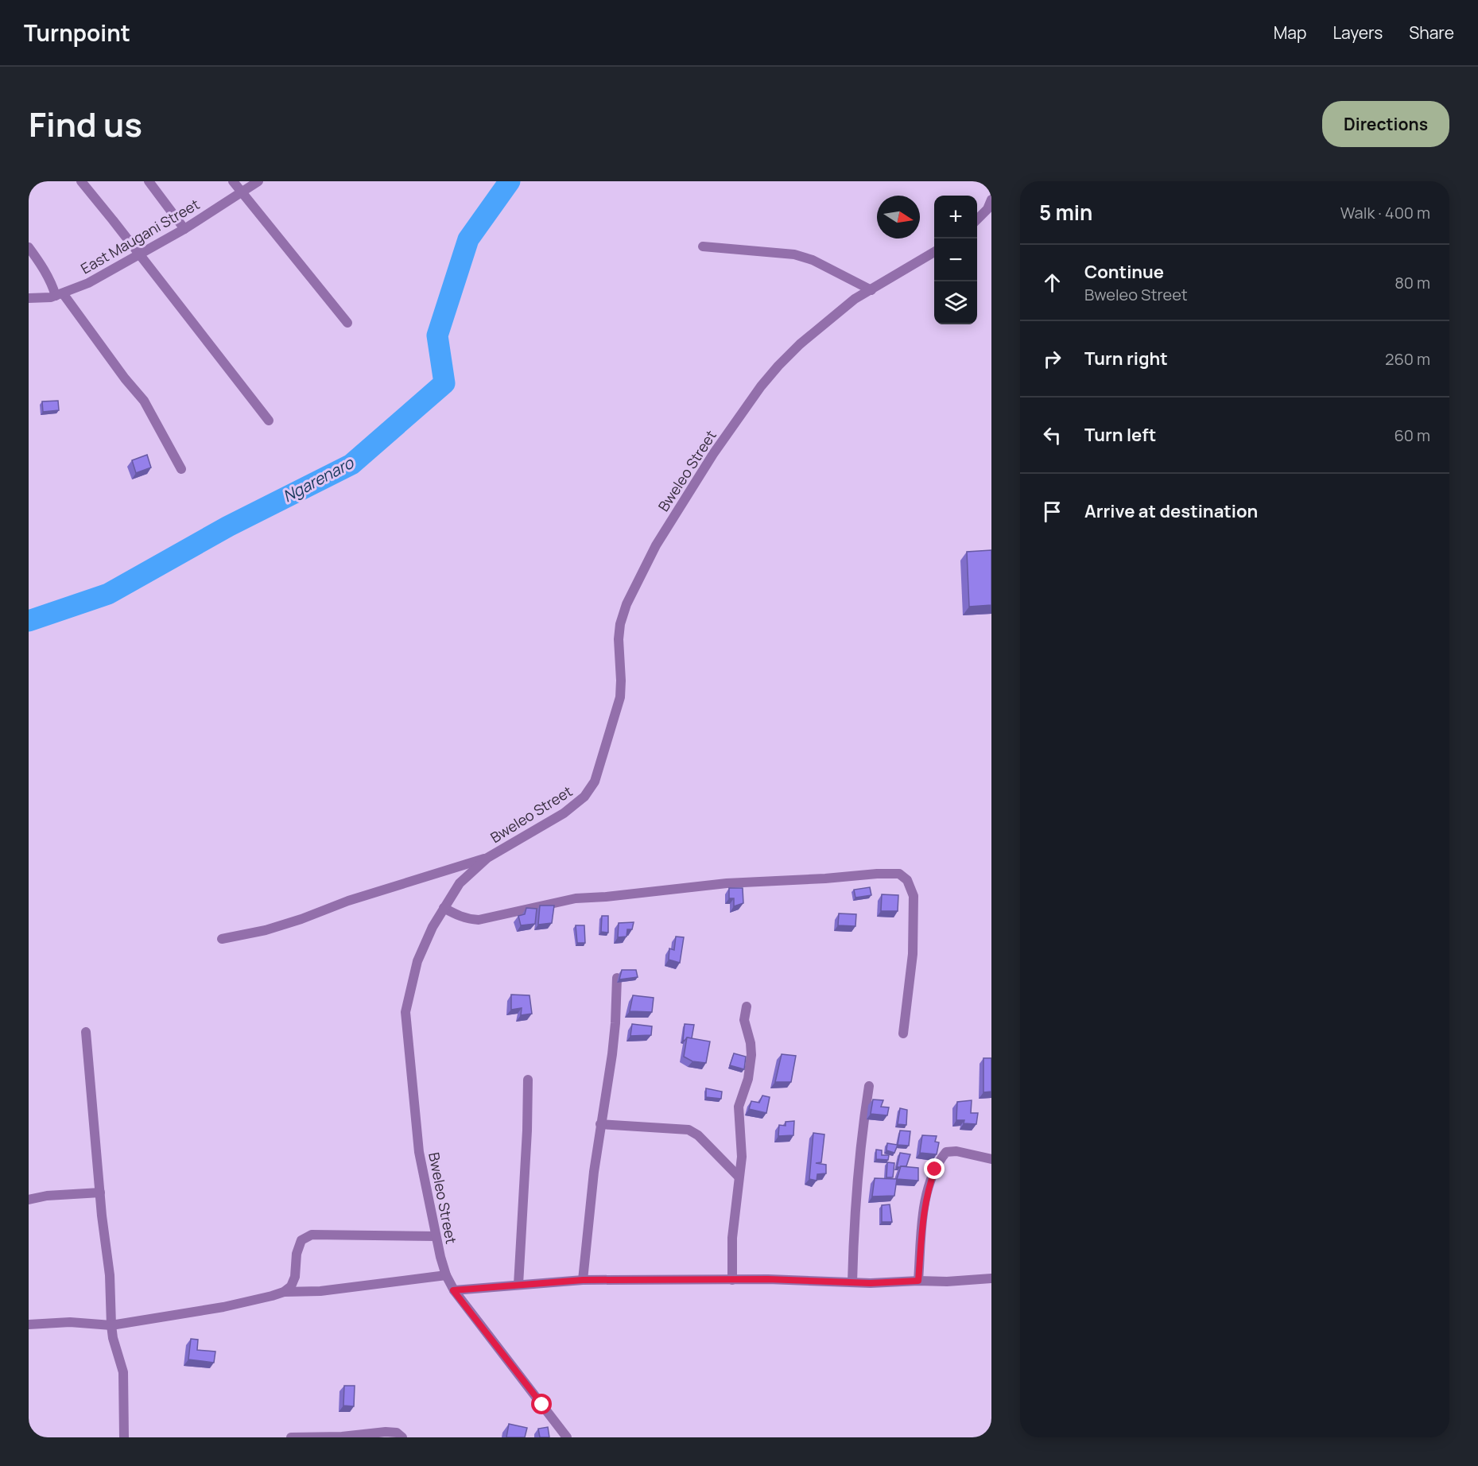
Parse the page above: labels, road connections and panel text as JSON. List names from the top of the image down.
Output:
{
  "streets": {
    "street": ["East Maugani Street", "Bweleo Street"]
  },
  "water": ["Ngarenaro"],
  "north": "right",
  "page": {
    "header": "Turnpoint",
    "nav": ["Map", "Layers", "Share"],
    "title": "Find us",
    "buttons": "Directions",
    "heading": ["5 min", "Walk · 400 m"],
    "map_buttons": ["+", "−"],
    "list": [
      ["Continue", "Bweleo Street", "80 m"],
      ["Turn right", "260 m"],
      ["Turn left", "60 m"],
      "Arrive at destination"
    ]
  }
}
